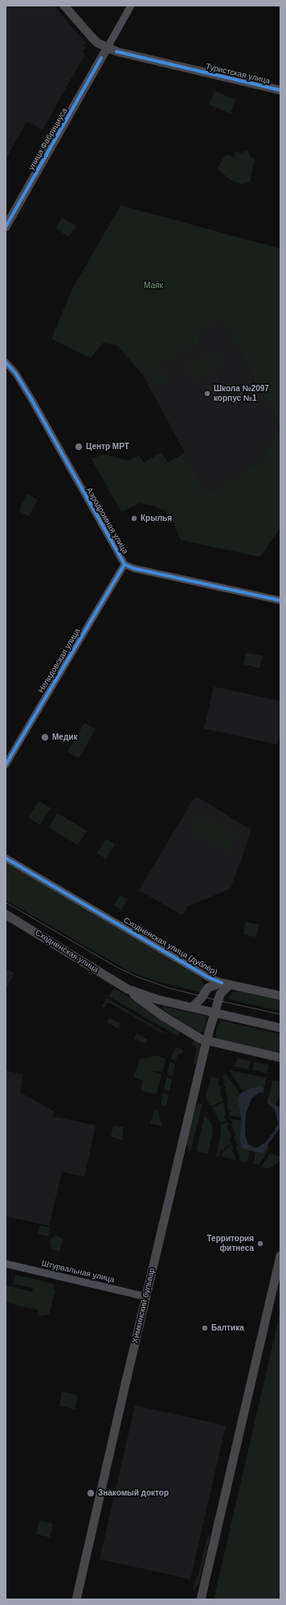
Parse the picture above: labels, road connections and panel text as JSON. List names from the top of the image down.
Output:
{
  "streets": {
    "main road": [
      "Туристская улица",
      "улица Фабрициуса",
      "Сходненская улица",
      "Химкинский бульвар"
    ],
    "street": [
      "Аэродромная улица",
      "Нелидовская улица",
      "Сходненская улица (дублёр)",
      "Штурвальная улица"
    ]
  },
  "crossings": [
    ["Туристская улица", "улица Фабрициуса"],
    ["Аэродромная улица", "Нелидовская улица"],
    ["Сходненская улица", "Химкинский бульвар"],
    ["Штурвальная улица", "Химкинский бульвар"]
  ],
  "parks": ["Маяк"],
  "places": [
    "Школа №2097 корпус №1",
    "Центр МРТ",
    "Крылья",
    "Медик",
    "Территория фитнеса",
    "Балтика",
    "Знакомый доктор"
  ]
}
